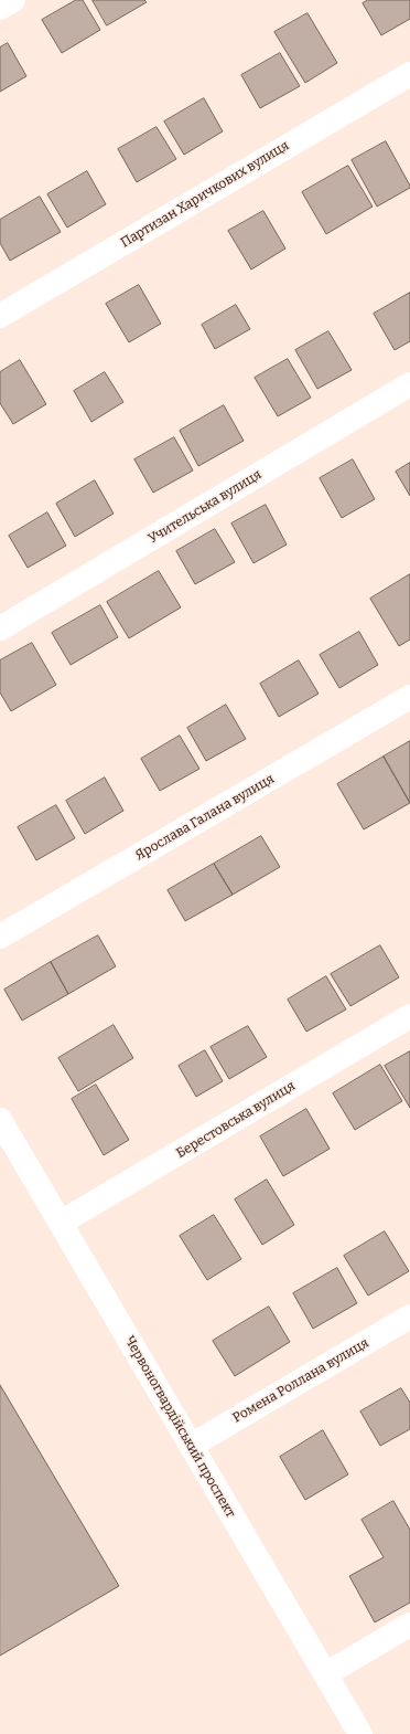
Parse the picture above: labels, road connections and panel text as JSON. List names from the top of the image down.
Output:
{
  "streets": {
    "street": [
      "Партизан Харичкових вулиця",
      "Учительська вулиця",
      "Ярослава Галана вулиця",
      "Берестовська вулиця",
      "Ромена Роллана вулиця",
      "Червоногвардійський проспект"
    ]
  },
  "crossings": [
    ["Берестовська вулиця", "Червоногвардійський проспект"],
    ["Ромена Роллана вулиця", "Червоногвардійський проспект"]
  ]
}
